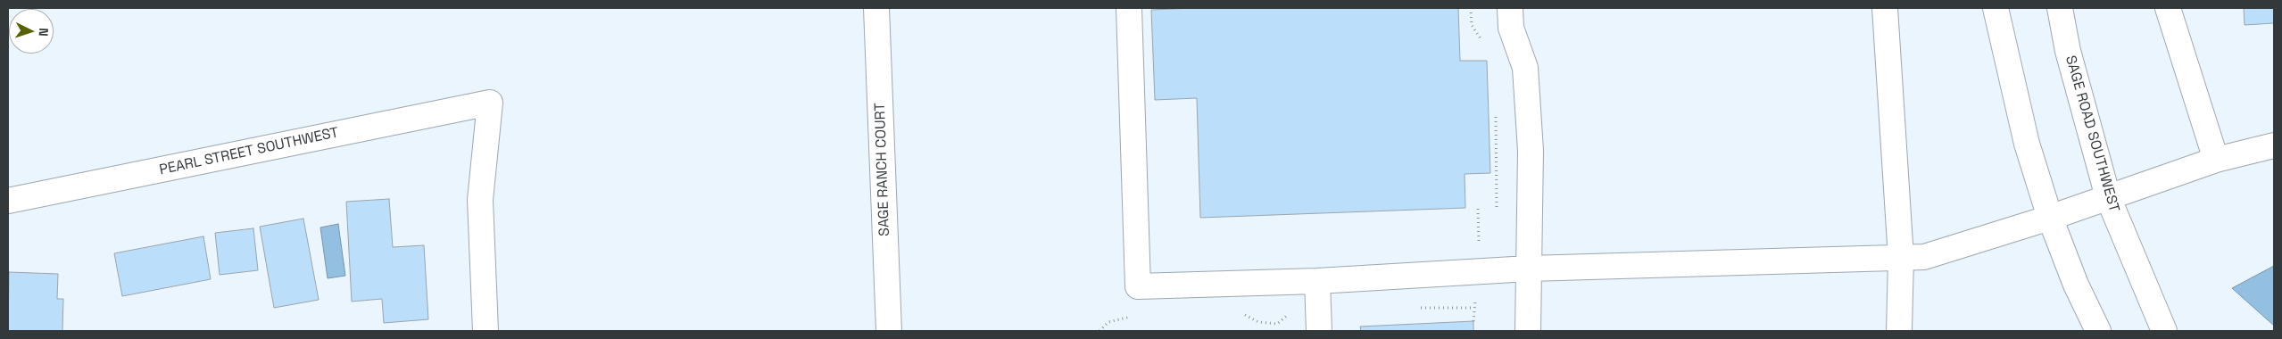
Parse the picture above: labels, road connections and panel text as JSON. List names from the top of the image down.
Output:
{
  "streets": {
    "street": ["SAGE ROAD SOUTHWEST", "PEARL STREET SOUTHWEST", "SAGE RANCH COURT"]
  },
  "north": "right"
}
